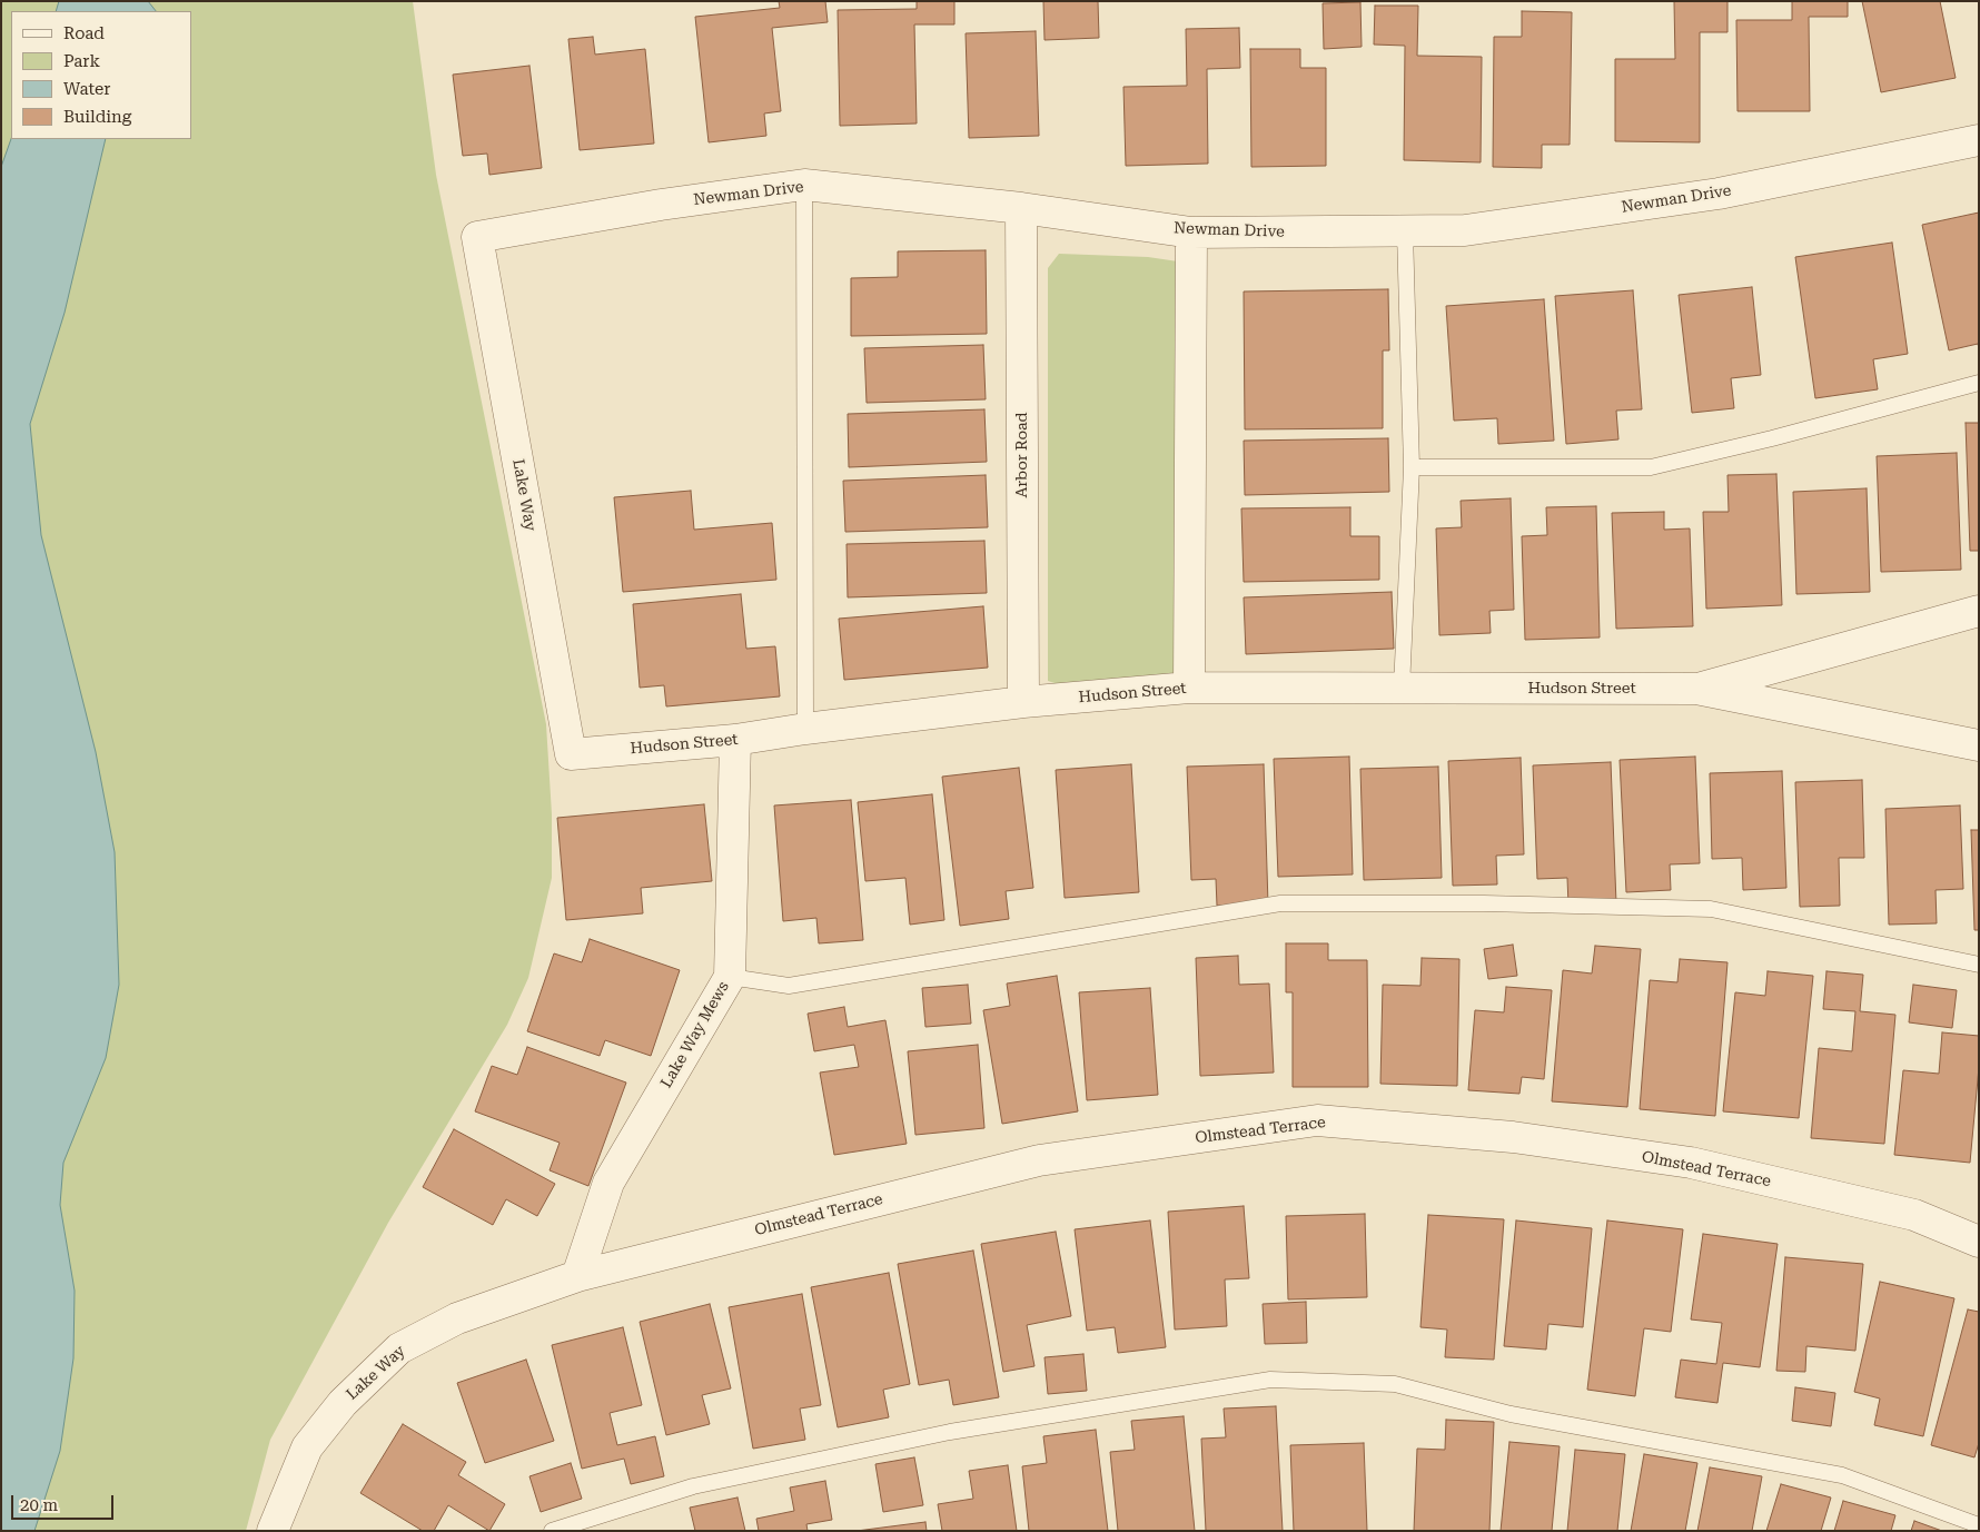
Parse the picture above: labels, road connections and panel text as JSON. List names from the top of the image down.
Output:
{
  "streets": {
    "street": [
      "Newman Drive",
      "Arbor Road",
      "Lake Way",
      "Hudson Street",
      "Lake Way Mews",
      "Olmstead Terrace"
    ]
  },
  "crossings": [
    ["Newman Drive", "Arbor Road"],
    ["Newman Drive", "Lake Way"],
    ["Arbor Road", "Hudson Street"],
    ["Lake Way", "Hudson Street"],
    ["Lake Way", "Lake Way Mews"],
    ["Lake Way", "Olmstead Terrace"],
    ["Hudson Street", "Lake Way Mews"],
    ["Lake Way Mews", "Olmstead Terrace"]
  ],
  "legend": [
    "Road",
    "Park",
    "Water",
    "Building"
  ],
  "scale_bar": "20 m"
}
